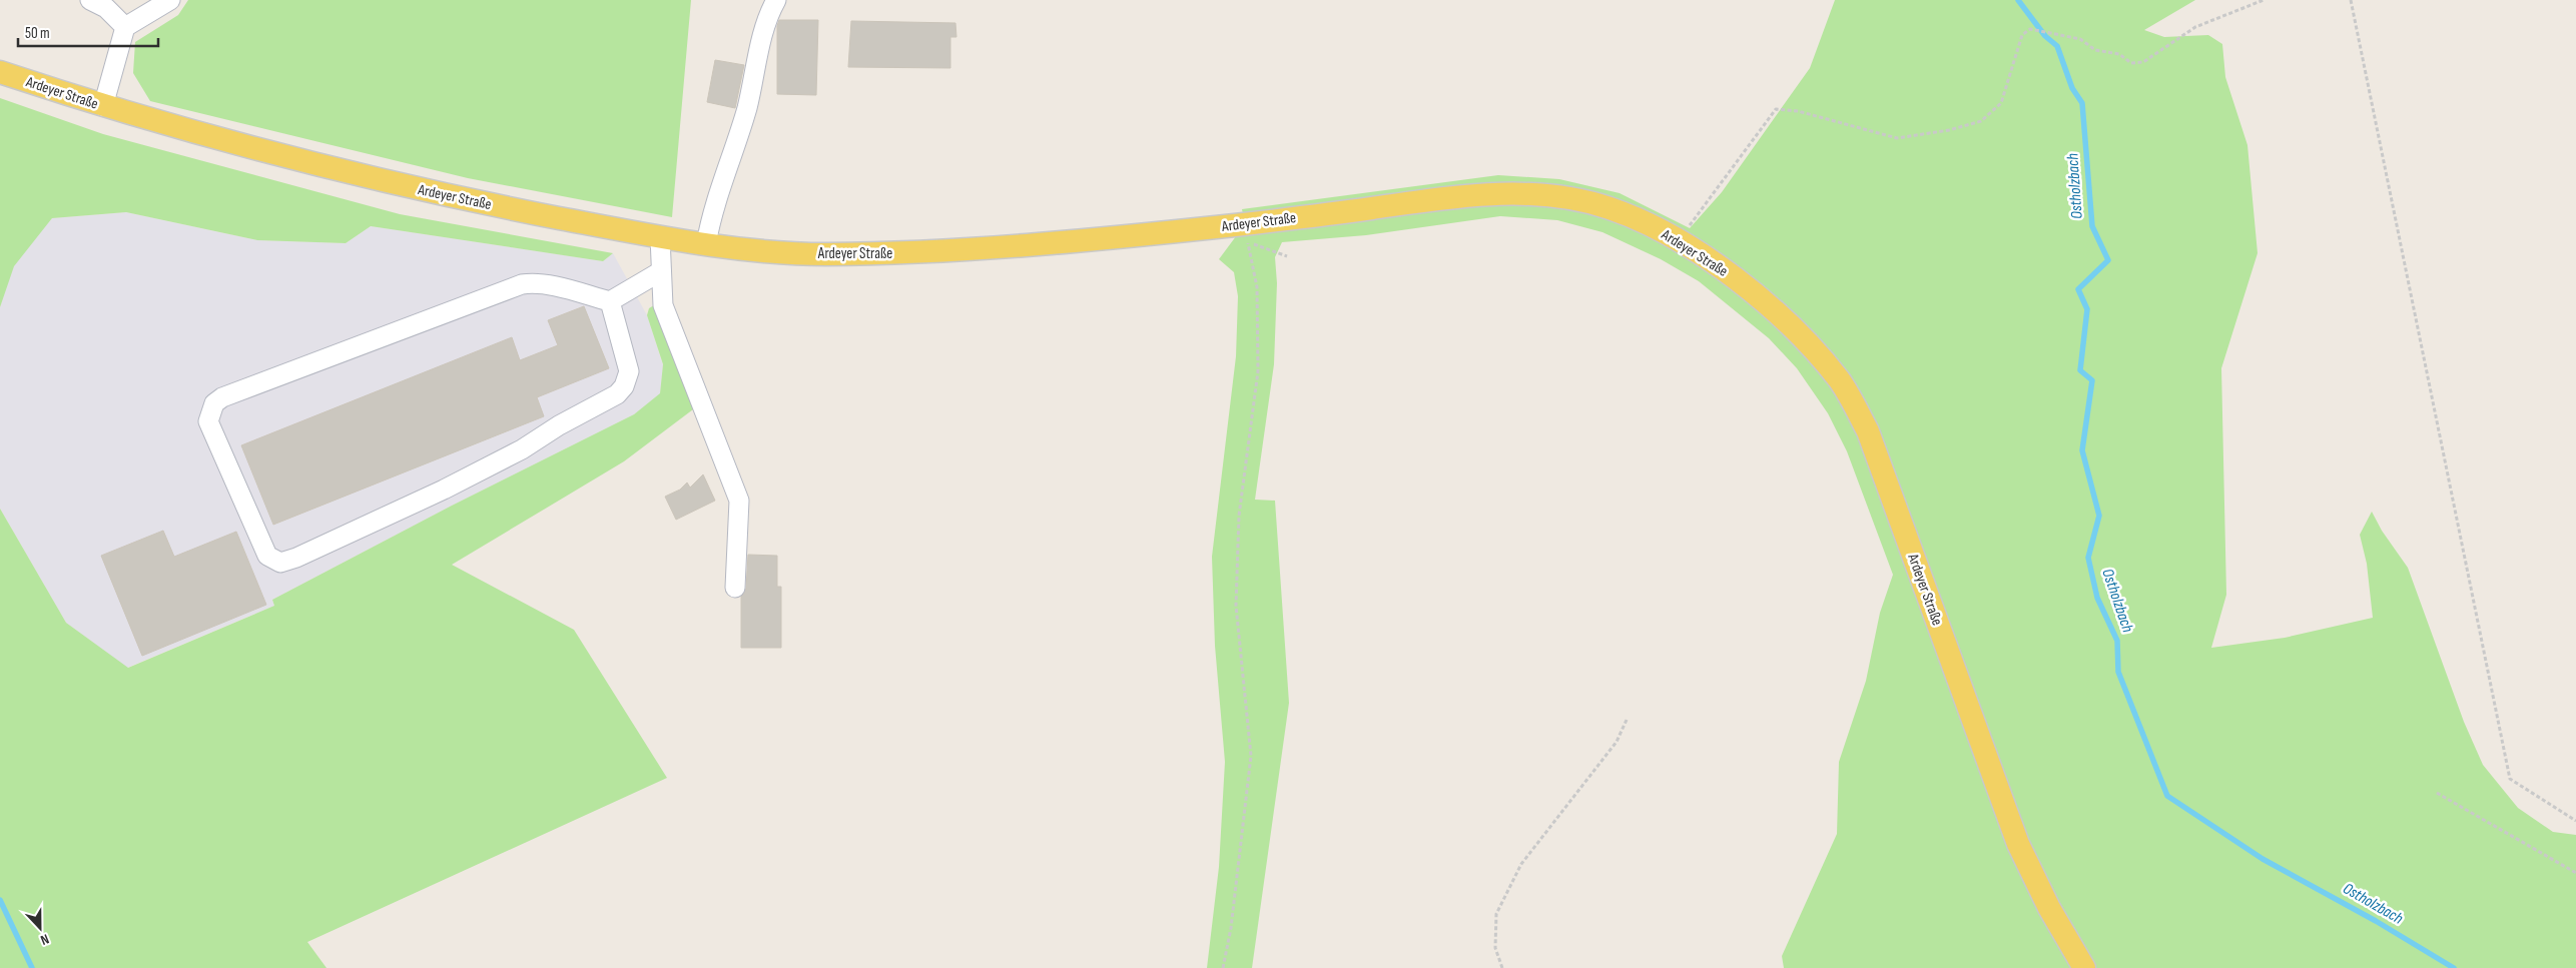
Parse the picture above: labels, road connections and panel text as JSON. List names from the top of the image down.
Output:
{
  "streets": {
    "main road": ["Ardeyer Straße"]
  },
  "water": ["Ostholzbach"],
  "scale_bar": "50 m",
  "north": "bottom"
}
